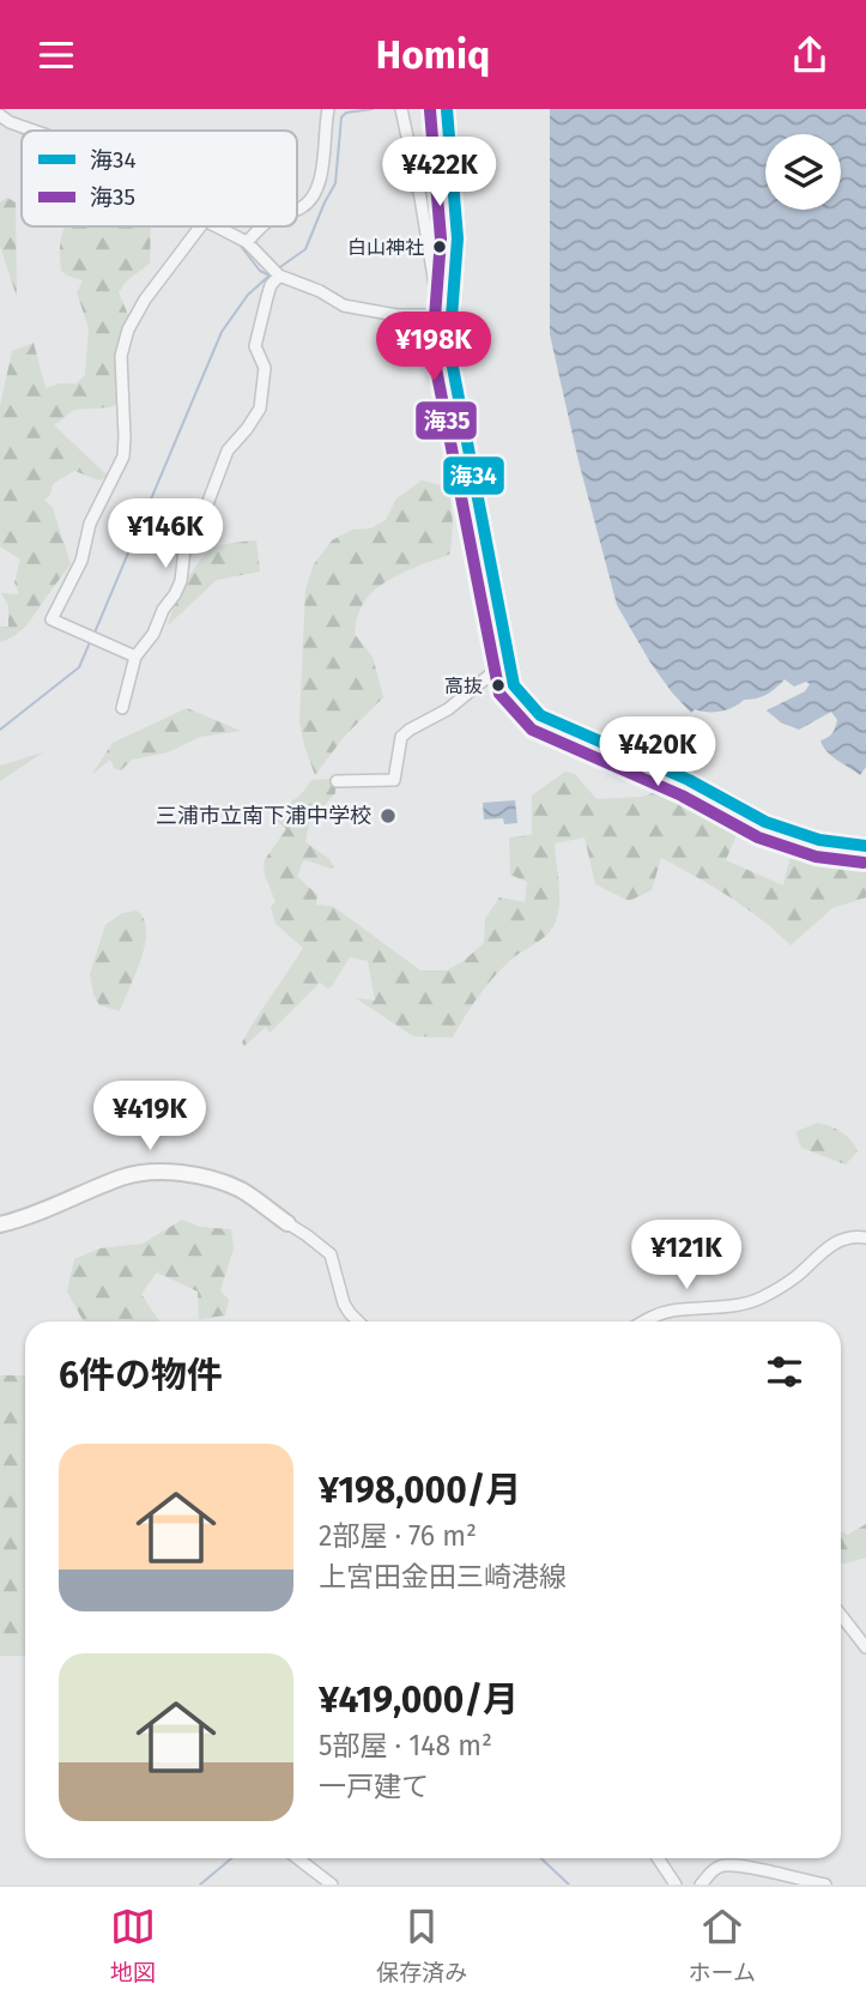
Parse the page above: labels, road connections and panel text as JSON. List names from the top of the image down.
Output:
{
  "places": ["白山神社", "高抜", "三浦市立南下浦中学校"],
  "lines": ["transit line 海34", "transit line 海35"],
  "legend": ["海34", "海35"],
  "page": {
    "header": "Homiq",
    "price": [
      "¥422K",
      "¥198K",
      "¥146K",
      "¥420K",
      "¥419K",
      "¥121K"
    ],
    "heading": "6件の物件",
    "list": [
      {
        "name": "¥198,000/月",
        "note": "2部屋 · 76 m² · 上宮田金田三崎港線"
      },
      {
        "name": "¥419,000/月",
        "note": "5部屋 · 148 m² · 一戸建て"
      }
    ],
    "tabs": ["地図", "保存済み", "ホーム"]
  }
}
